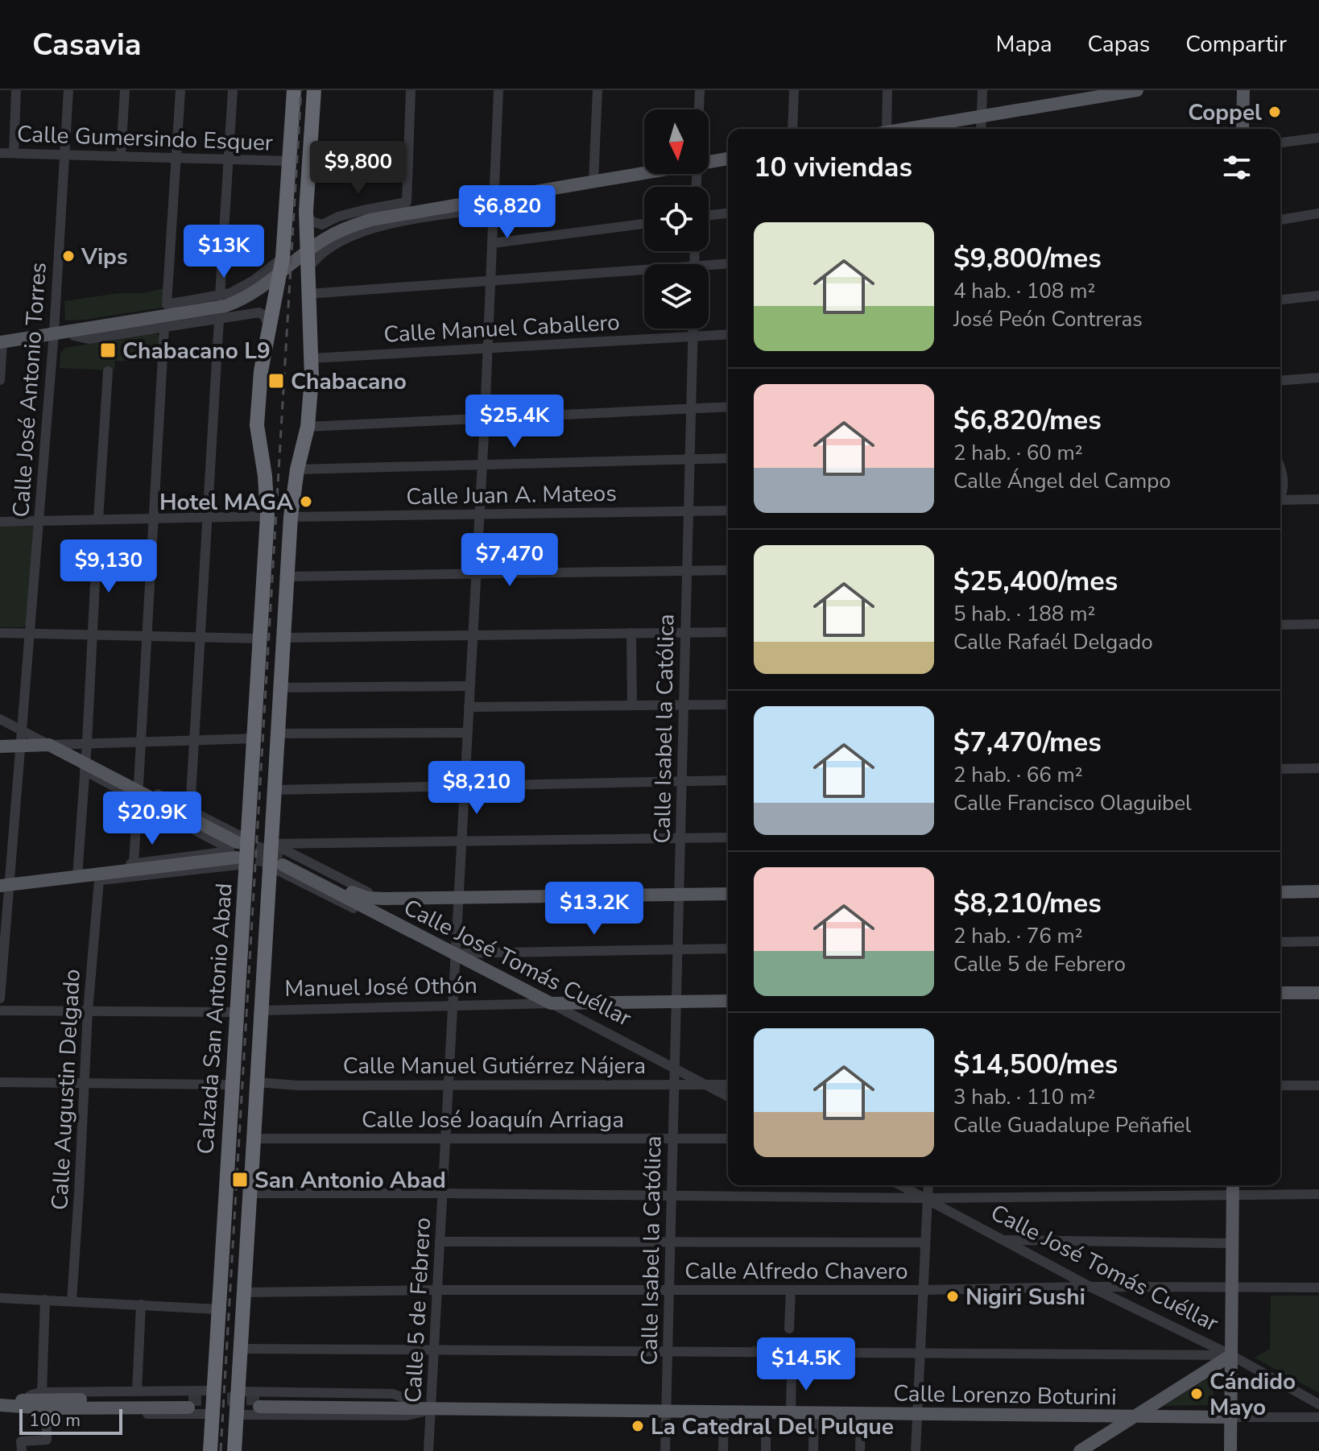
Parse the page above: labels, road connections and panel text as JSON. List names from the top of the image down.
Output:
{
  "streets": {
    "highway": ["Calzada San Antonio Abad"],
    "main road": ["Calle José Tomás Cuéllar", "Manuel José Othón", "Calle Lorenzo Boturini"],
    "street": [
      "Calle Gumersindo Esquer",
      "Calle Manuel Caballero",
      "Calle José Antonio Torres",
      "Calle Juan A. Mateos",
      "Calle Isabel la Católica",
      "Calle Manuel Gutiérrez Nájera",
      "Calle Augustin Delgado",
      "Calle José Joaquín Arriaga",
      "Calle Alfredo Chavero",
      "Calle 5 de Febrero"
    ]
  },
  "crossings": [
    ["Calle Gumersindo Esquer", "Calle José Antonio Torres"],
    ["Calle Gumersindo Esquer", "Calzada San Antonio Abad"],
    ["Calle Manuel Caballero", "Calle Isabel la Católica"],
    ["Calle Manuel Caballero", "Calzada San Antonio Abad"],
    ["Calle Manuel Caballero", "Calle 5 de Febrero"],
    ["Calle Juan A. Mateos", "Calle Isabel la Católica"],
    ["Calle Juan A. Mateos", "Calzada San Antonio Abad"],
    ["Calle Juan A. Mateos", "Calle 5 de Febrero"],
    ["Calle Isabel la Católica", "Calle José Tomás Cuéllar"],
    ["Calle Isabel la Católica", "Manuel José Othón"],
    ["Calle Isabel la Católica", "Calle Manuel Gutiérrez Nájera"],
    ["Calle Isabel la Católica", "Calle José Joaquín Arriaga"],
    ["Calle Isabel la Católica", "Calle Alfredo Chavero"],
    ["Calle Isabel la Católica", "Calle Lorenzo Boturini"],
    ["Calle José Tomás Cuéllar", "Manuel José Othón"],
    ["Calle José Tomás Cuéllar", "Calzada San Antonio Abad"],
    ["Calle José Tomás Cuéllar", "Calle Manuel Gutiérrez Nájera"],
    ["Calle José Tomás Cuéllar", "Calle Alfredo Chavero"],
    ["Calle José Tomás Cuéllar", "Calle 5 de Febrero"],
    ["Manuel José Othón", "Calzada San Antonio Abad"],
    ["Manuel José Othón", "Calle 5 de Febrero"],
    ["Calzada San Antonio Abad", "Calle Manuel Gutiérrez Nájera"],
    ["Calzada San Antonio Abad", "Calle José Joaquín Arriaga"],
    ["Calzada San Antonio Abad", "Calle Alfredo Chavero"],
    ["Calzada San Antonio Abad", "Calle Lorenzo Boturini"],
    ["Calle Manuel Gutiérrez Nájera", "Calle 5 de Febrero"],
    ["Calle José Joaquín Arriaga", "Calle 5 de Febrero"],
    ["Calle Alfredo Chavero", "Calle 5 de Febrero"],
    ["Calle 5 de Febrero", "Calle Lorenzo Boturini"]
  ],
  "places": {
    "other": [
      "Coppel",
      "Vips",
      "Hotel MAGA",
      "Nigiri Sushi",
      "Cándido Mayo",
      "La Catedral Del Pulque"
    ],
    "transit": ["Chabacano L9", "Chabacano", "San Antonio Abad"]
  },
  "scale_bar": "100 m",
  "north": "bottom",
  "page": {
    "header": "Casavia",
    "nav": ["Mapa", "Capas", "Compartir"],
    "heading": "10 viviendas",
    "price": [
      "$9,800",
      "$6,820",
      "$13K",
      "$25.4K",
      "$7,470",
      "$9,130",
      "$8,210",
      "$20.9K",
      "$13.2K",
      "$14.5K"
    ],
    "list": [
      {
        "name": "$9,800/mes",
        "note": "4 hab. · 108 m² · José Peón Contreras"
      },
      {
        "name": "$6,820/mes",
        "note": "2 hab. · 60 m² · Calle Ángel del Campo"
      },
      {
        "name": "$25,400/mes",
        "note": "5 hab. · 188 m² · Calle Rafaél Delgado"
      },
      {
        "name": "$7,470/mes",
        "note": "2 hab. · 66 m² · Calle Francisco Olaguibel"
      },
      {
        "name": "$8,210/mes",
        "note": "2 hab. · 76 m² · Calle 5 de Febrero"
      },
      {
        "name": "$14,500/mes",
        "note": "3 hab. · 110 m² · Calle Guadalupe Peñafiel"
      }
    ],
    "scale": "100 m"
  }
}
